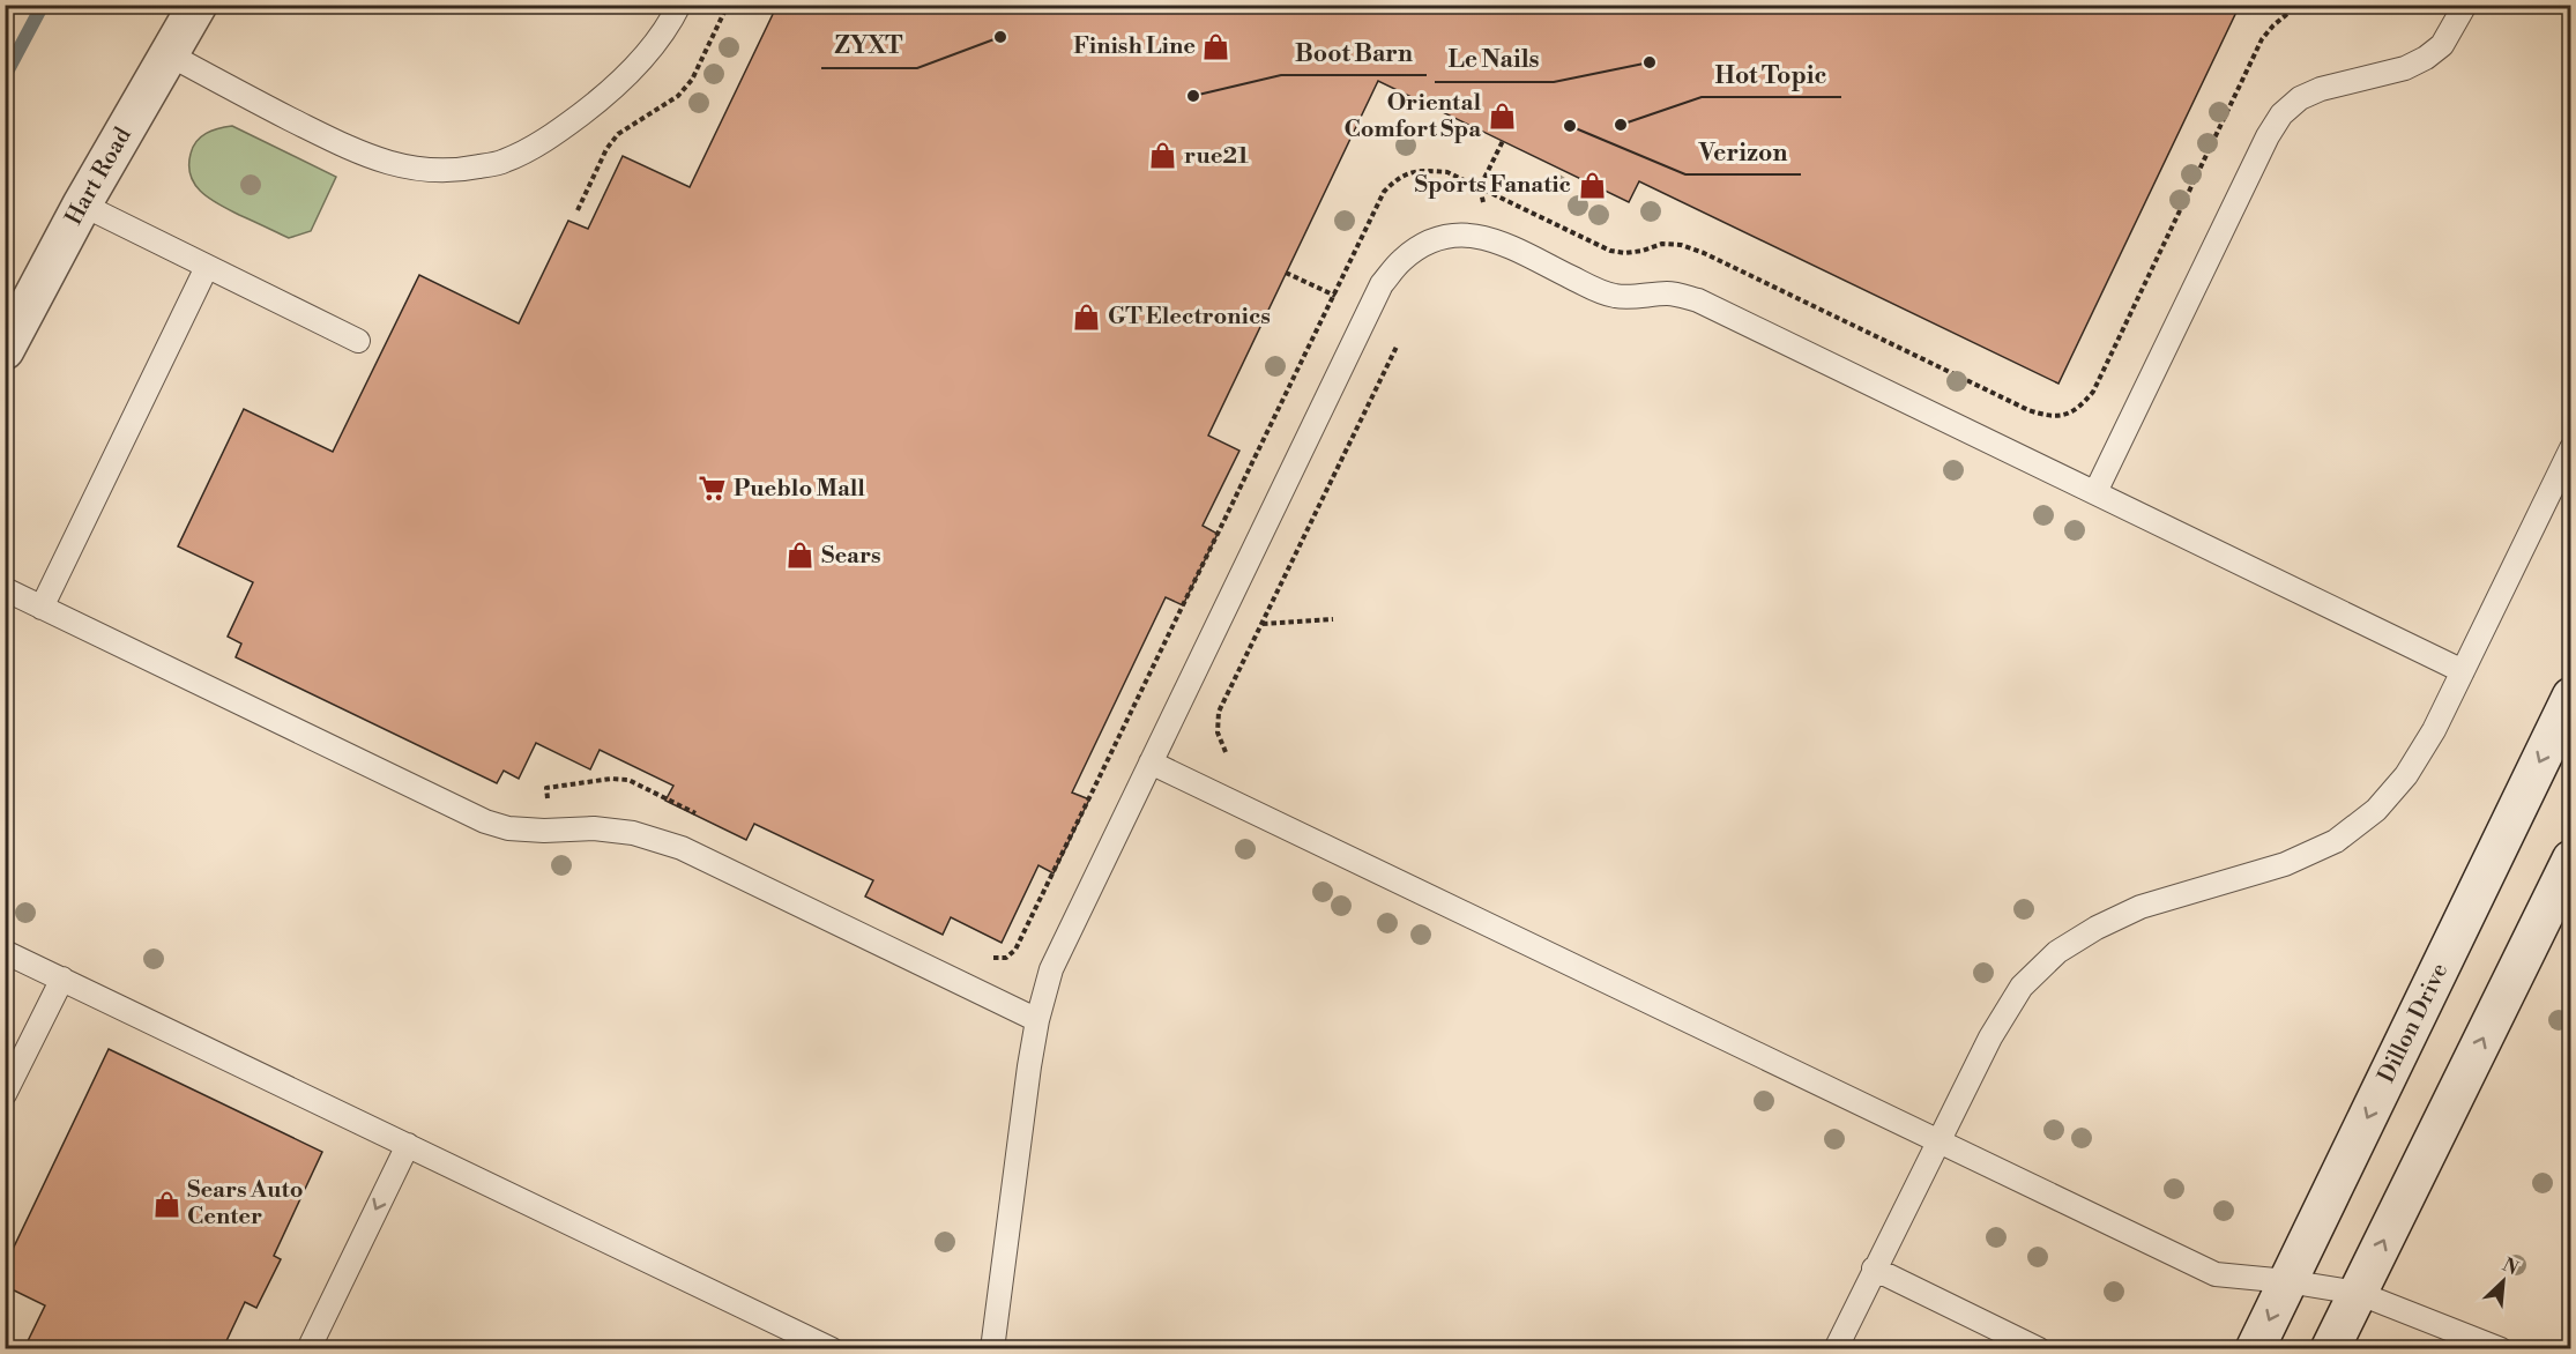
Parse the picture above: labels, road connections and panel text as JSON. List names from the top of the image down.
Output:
{
  "streets": {
    "main road": ["Hart Road", "Dillon Drive"]
  },
  "places": {
    "other": [
      "ZYXT",
      "Le Nails",
      "Boot Barn",
      "Hot Topic",
      "Verizon"
    ],
    "shop": [
      "Finish Line",
      "Oriental Comfort Spa",
      "rue21",
      "Sports Fanatic",
      "GT Electronics",
      "Sears",
      "Sears Auto Center"
    ],
    "supermarket": ["Pueblo Mall"]
  },
  "north": "top right"
}
